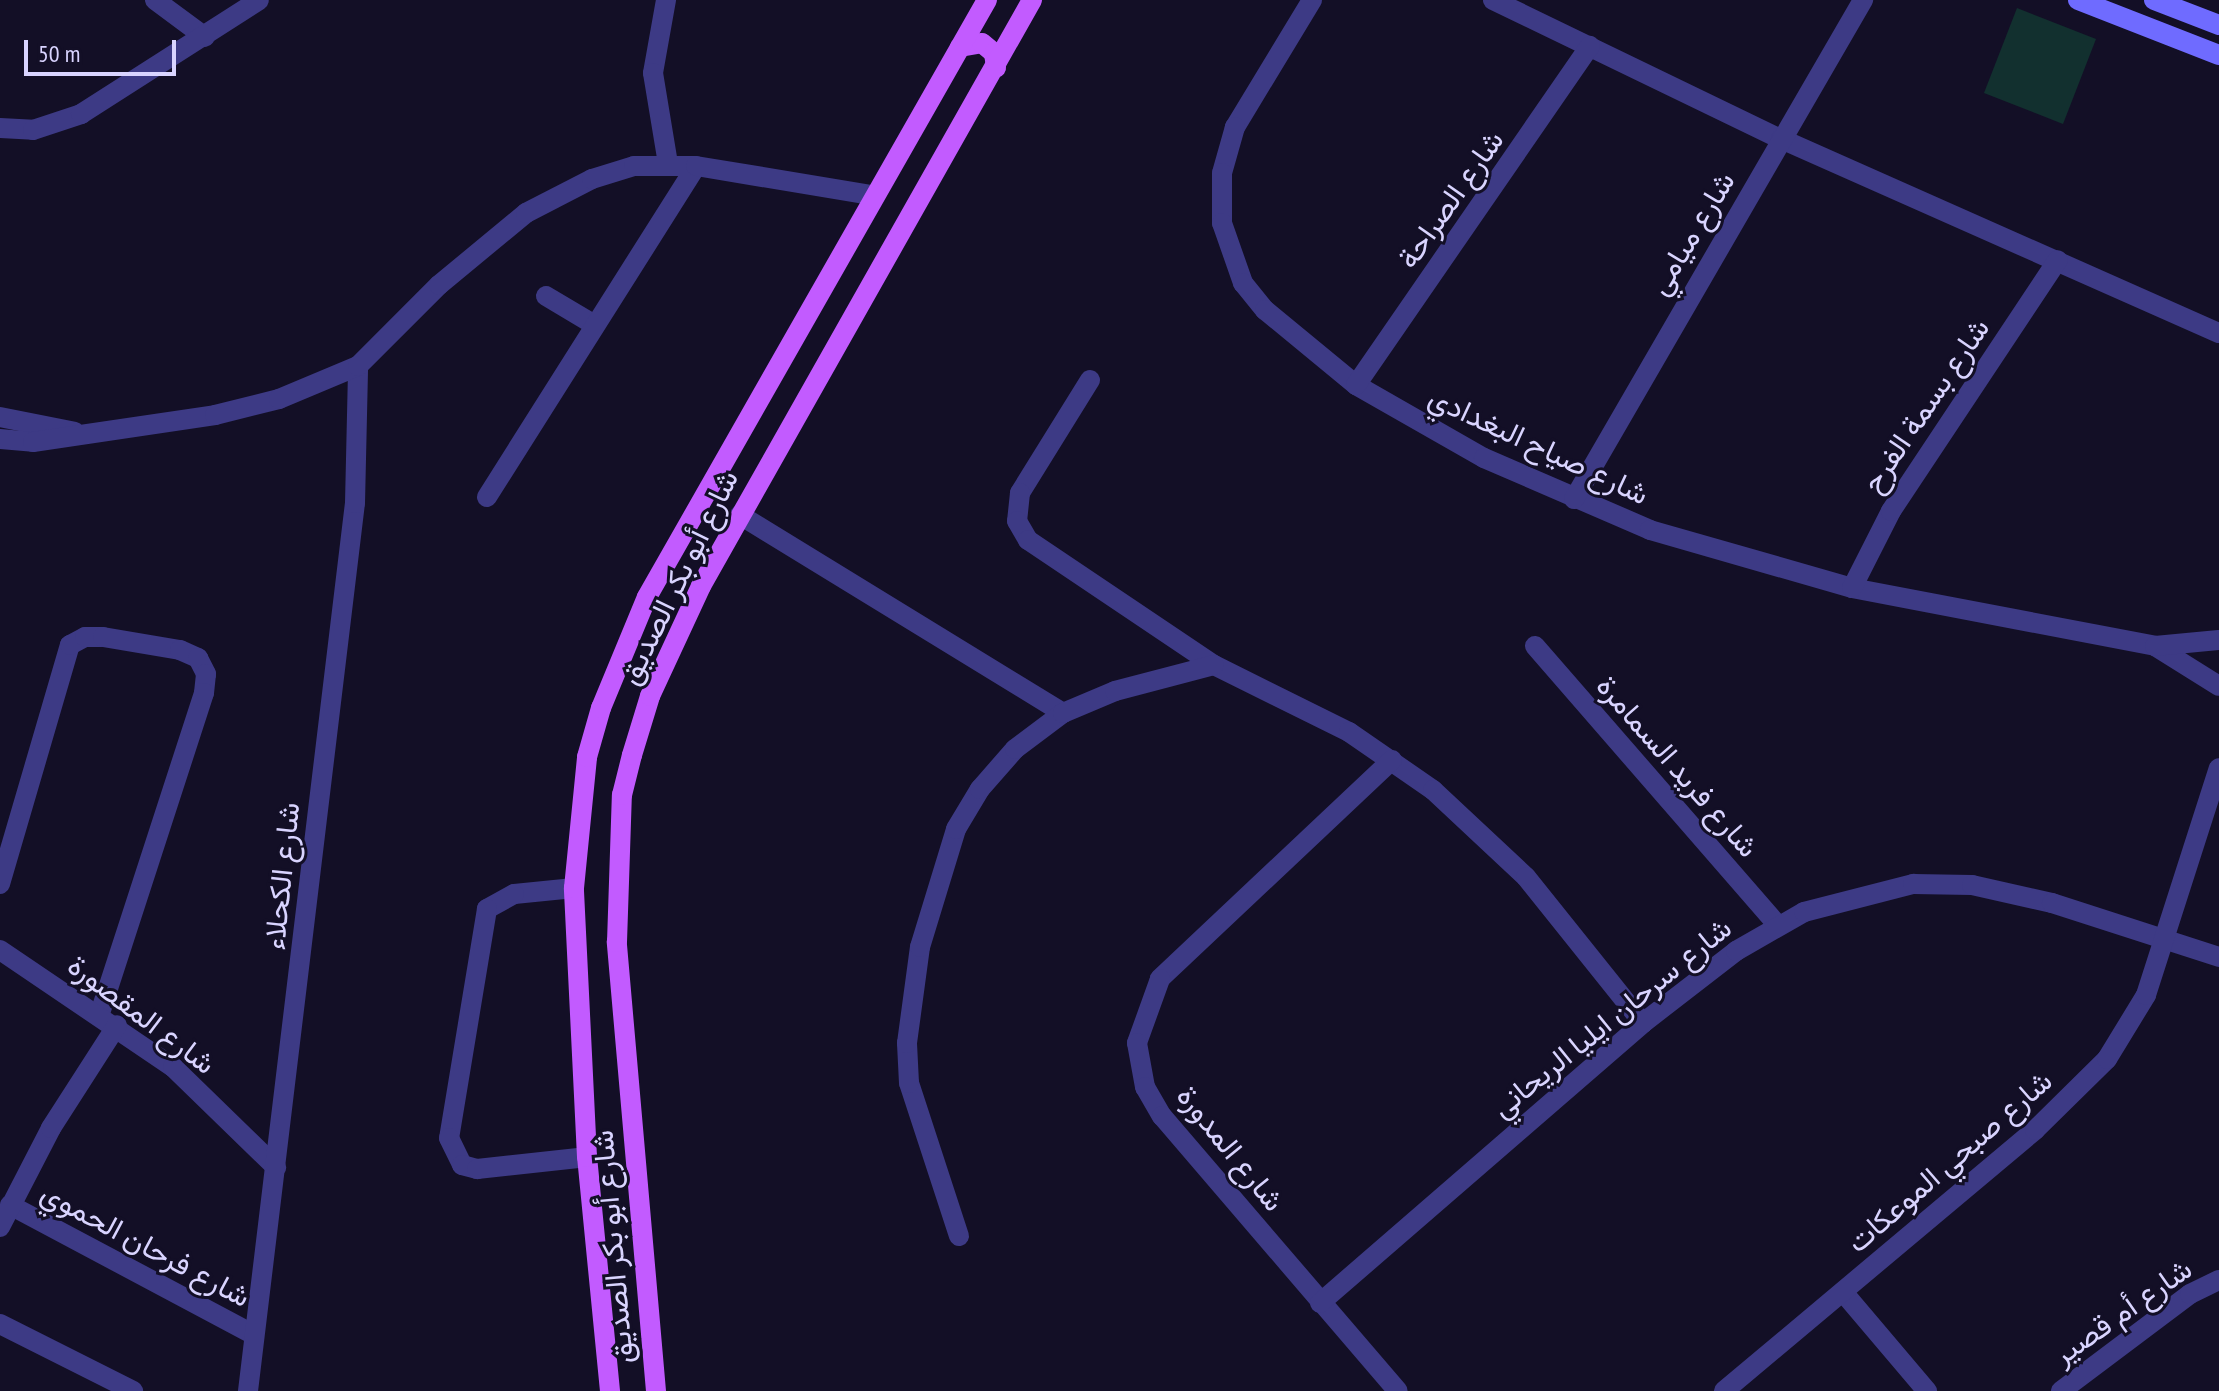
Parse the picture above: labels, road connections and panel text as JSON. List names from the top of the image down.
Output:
{
  "streets": {
    "main road": ["شارع أبو بكر الصديق"],
    "street": [
      "شارع الصراحة",
      "شارع ميامي",
      "شارع بسمة الفرح",
      "شارع صياح البغدادي",
      "شارع فريد السمامرة",
      "شارع الكحلاء",
      "شارع المقصورة",
      "شارع سرحان ايليا الريحاني",
      "شارع المدورة",
      "شارع صبحي الموعكات",
      "شارع فرحان الحموي",
      "شارع أم قصير"
    ]
  },
  "crossings": [
    ["شارع الصراحة", "شارع صياح البغدادي"],
    ["شارع ميامي", "شارع صياح البغدادي"],
    ["شارع بسمة الفرح", "شارع صياح البغدادي"],
    ["شارع فريد السمامرة", "شارع سرحان ايليا الريحاني"],
    ["شارع الكحلاء", "شارع المقصورة"],
    ["شارع الكحلاء", "شارع فرحان الحموي"],
    ["شارع سرحان ايليا الريحاني", "شارع المدورة"],
    ["شارع سرحان ايليا الريحاني", "شارع صبحي الموعكات"]
  ],
  "scale_bar": "50 m"
}
